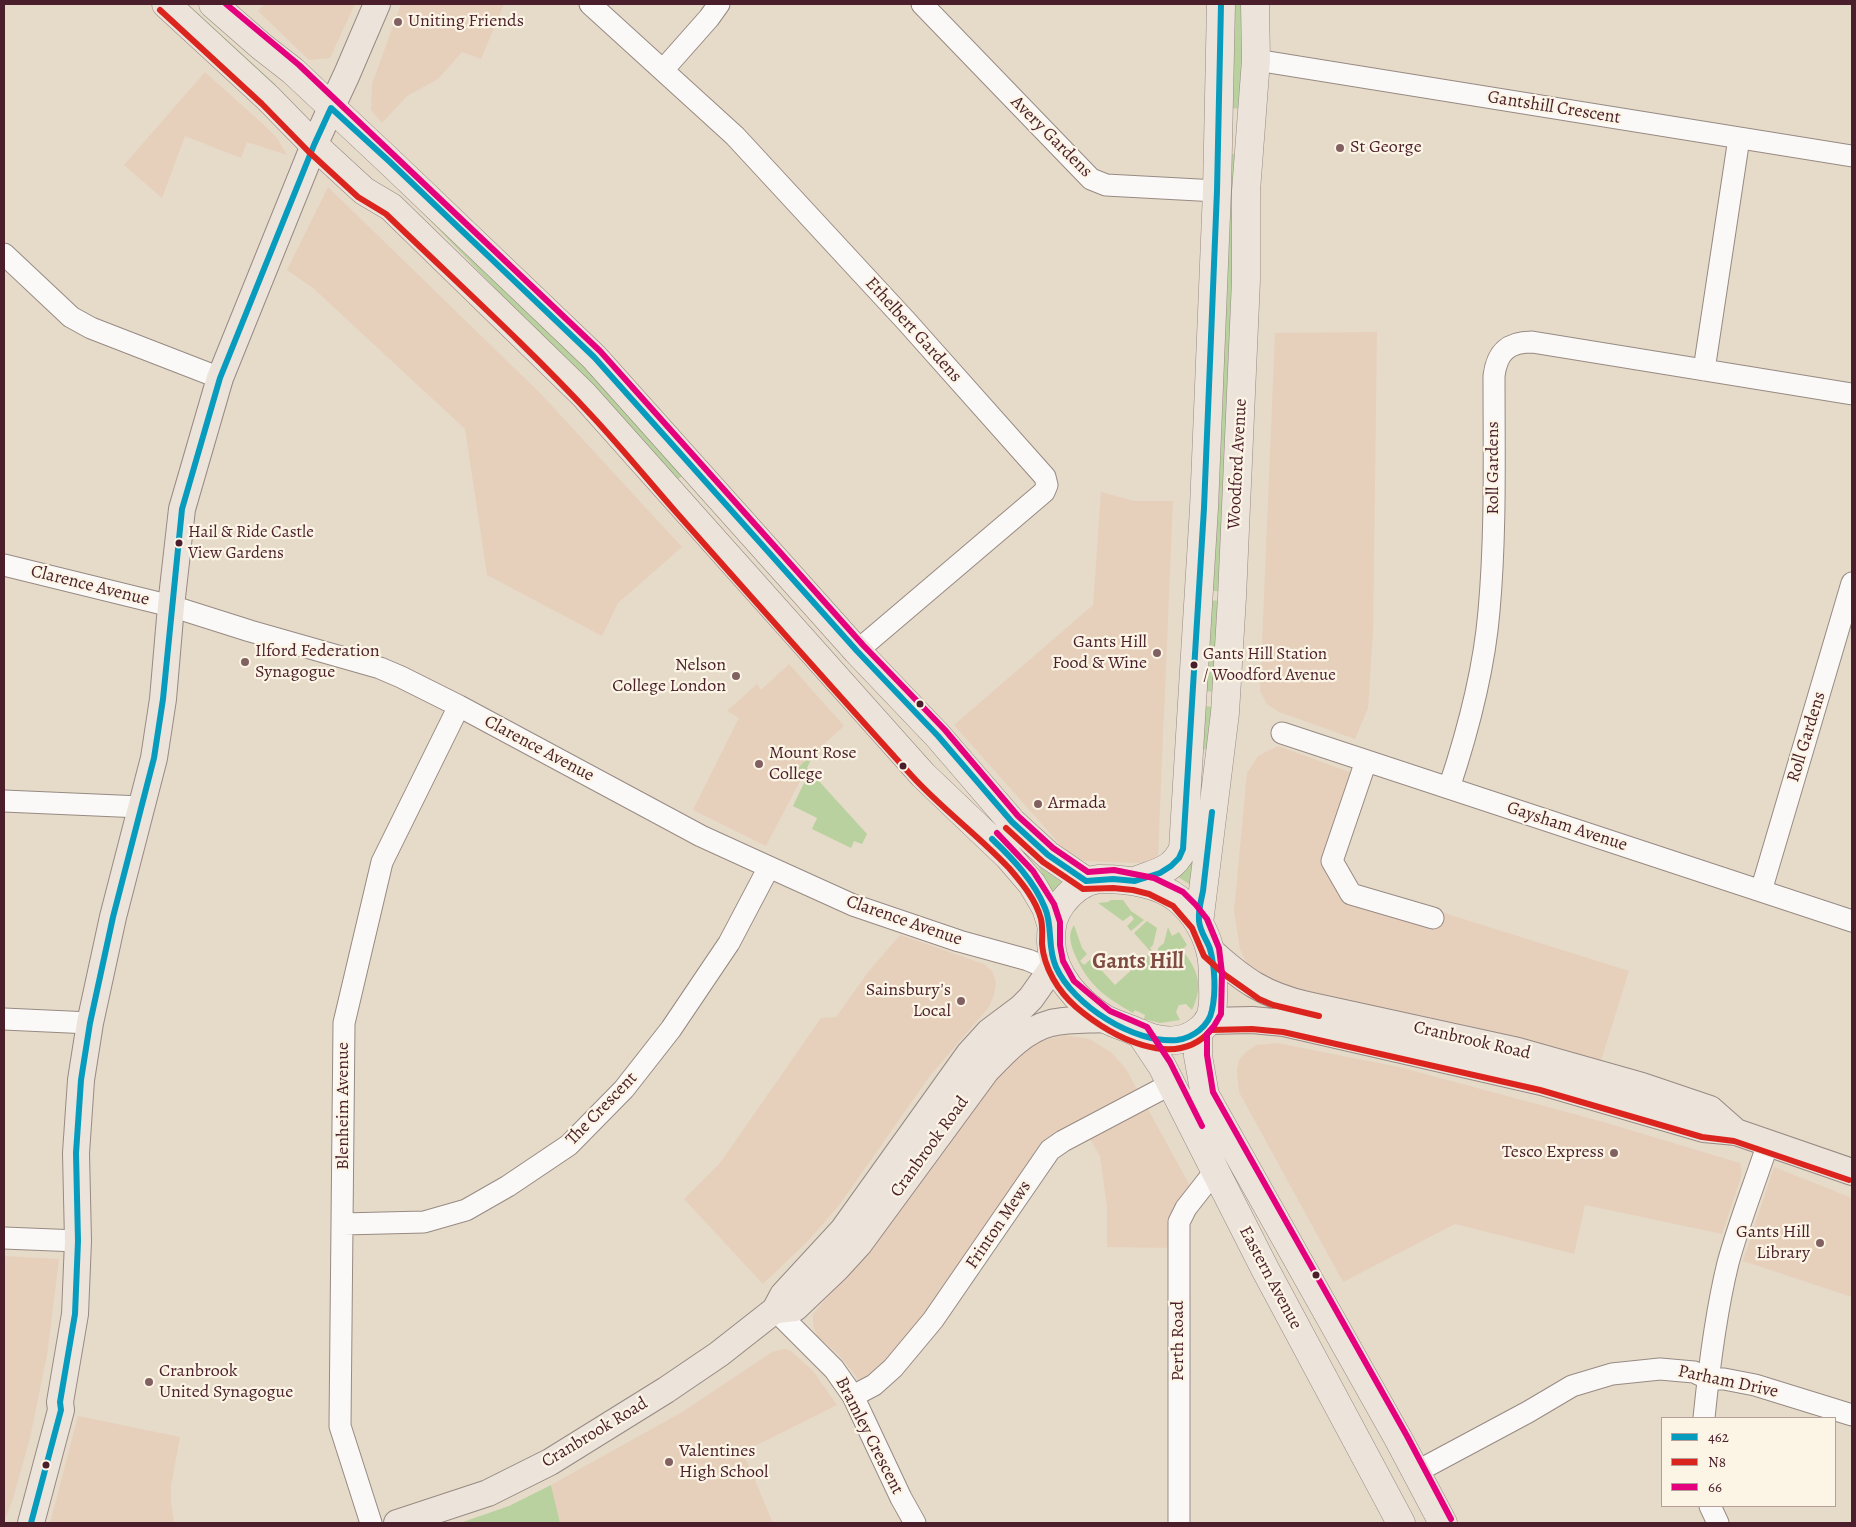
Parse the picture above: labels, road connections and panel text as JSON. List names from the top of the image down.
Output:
{
  "streets": {
    "highway": ["Woodford Avenue", "Eastern Avenue"],
    "main road": ["Cranbrook Road"],
    "street": [
      "Gantshill Crescent",
      "Avery Gardens",
      "Ethelbert Gardens",
      "Roll Gardens",
      "Clarence Avenue",
      "Gaysham Avenue",
      "Blenheim Avenue",
      "The Crescent",
      "Frinton Mews",
      "Perth Road",
      "Parham Drive",
      "Bramley Crescent"
    ]
  },
  "crossings": [
    ["Gantshill Crescent", "Woodford Avenue"],
    ["Avery Gardens", "Woodford Avenue"],
    ["Woodford Avenue", "Clarence Avenue"],
    ["Woodford Avenue", "Cranbrook Road"],
    ["Woodford Avenue", "Eastern Avenue"],
    ["Roll Gardens", "Gaysham Avenue"],
    ["Clarence Avenue", "Cranbrook Road"],
    ["Clarence Avenue", "Blenheim Avenue"],
    ["Clarence Avenue", "The Crescent"],
    ["Clarence Avenue", "Eastern Avenue"],
    ["Cranbrook Road", "Eastern Avenue"],
    ["Cranbrook Road", "Bramley Crescent"],
    ["Blenheim Avenue", "The Crescent"],
    ["Frinton Mews", "Eastern Avenue"],
    ["Frinton Mews", "Bramley Crescent"],
    ["Eastern Avenue", "Perth Road"],
    ["Eastern Avenue", "Parham Drive"]
  ],
  "districts": ["Gants Hill"],
  "places": [
    "Uniting Friends",
    "St George",
    "Hail & Ride Castle View Gardens",
    "Gants Hill Food & Wine",
    "Ilford Federation Synagogue",
    "Gants Hill Station / Woodford Avenue",
    "Nelson College London",
    "Mount Rose College",
    "Armada",
    "Sainsbury's Local",
    "Tesco Express",
    "Gants Hill Library",
    "Cranbrook United Synagogue",
    "Valentines High School"
  ],
  "lines": ["transit line 462", "transit line 66", "transit line N8"],
  "legend": ["462", "N8", "66"]
}
